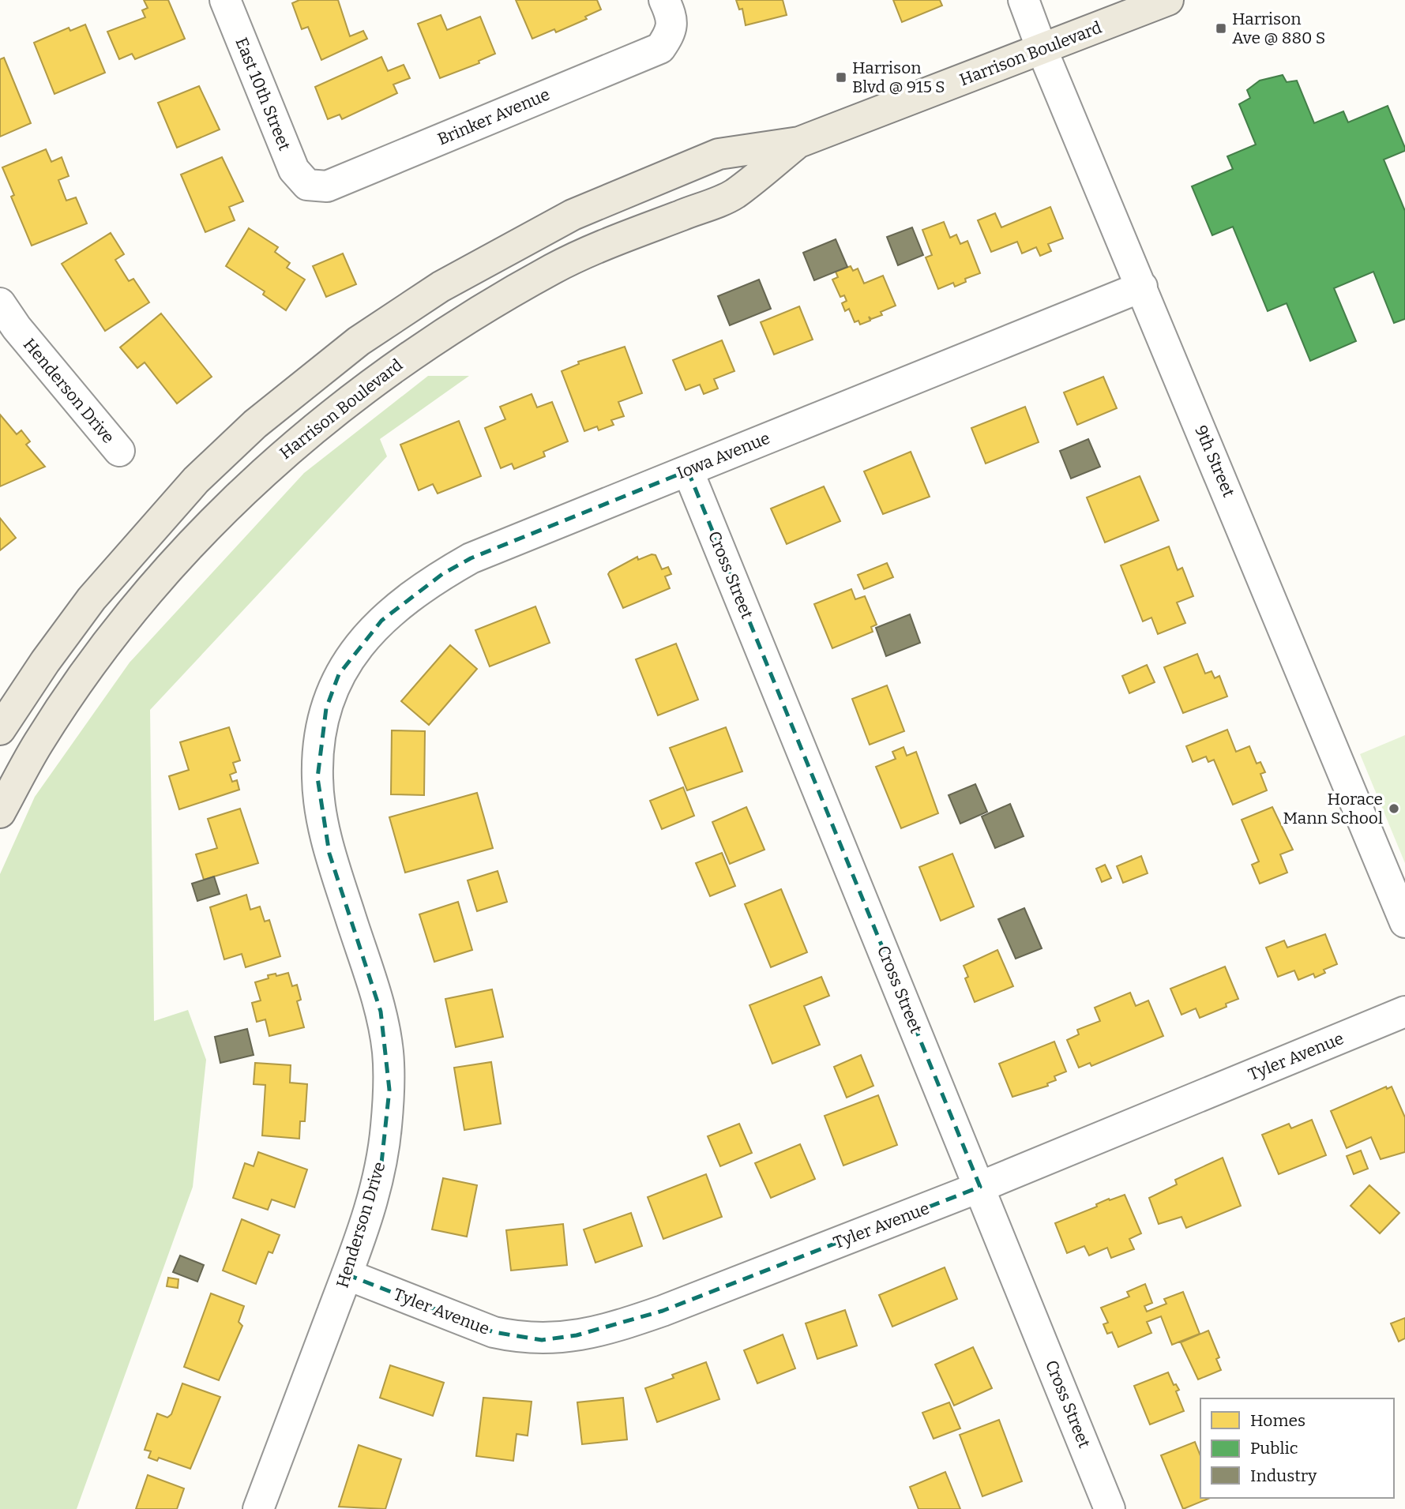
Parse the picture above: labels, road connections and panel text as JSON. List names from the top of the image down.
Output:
{
  "streets": {
    "main road": ["Harrison Boulevard"],
    "street": [
      "East 10th Street",
      "Brinker Avenue",
      "Henderson Drive",
      "Iowa Avenue",
      "9th Street",
      "Cross Street",
      "Tyler Avenue"
    ]
  },
  "crossings": [
    ["Harrison Boulevard", "9th Street"],
    ["East 10th Street", "Brinker Avenue"],
    ["Henderson Drive", "Iowa Avenue"],
    ["Henderson Drive", "Tyler Avenue"],
    ["Iowa Avenue", "9th Street"],
    ["Iowa Avenue", "Cross Street"],
    ["Cross Street", "Tyler Avenue"]
  ],
  "places": {
    "transit": ["Harrison Ave @ 880 S", "Harrison Blvd @ 915 S"],
    "other": ["Horace Mann School"]
  },
  "legend": ["Homes", "Public", "Industry"]
}
